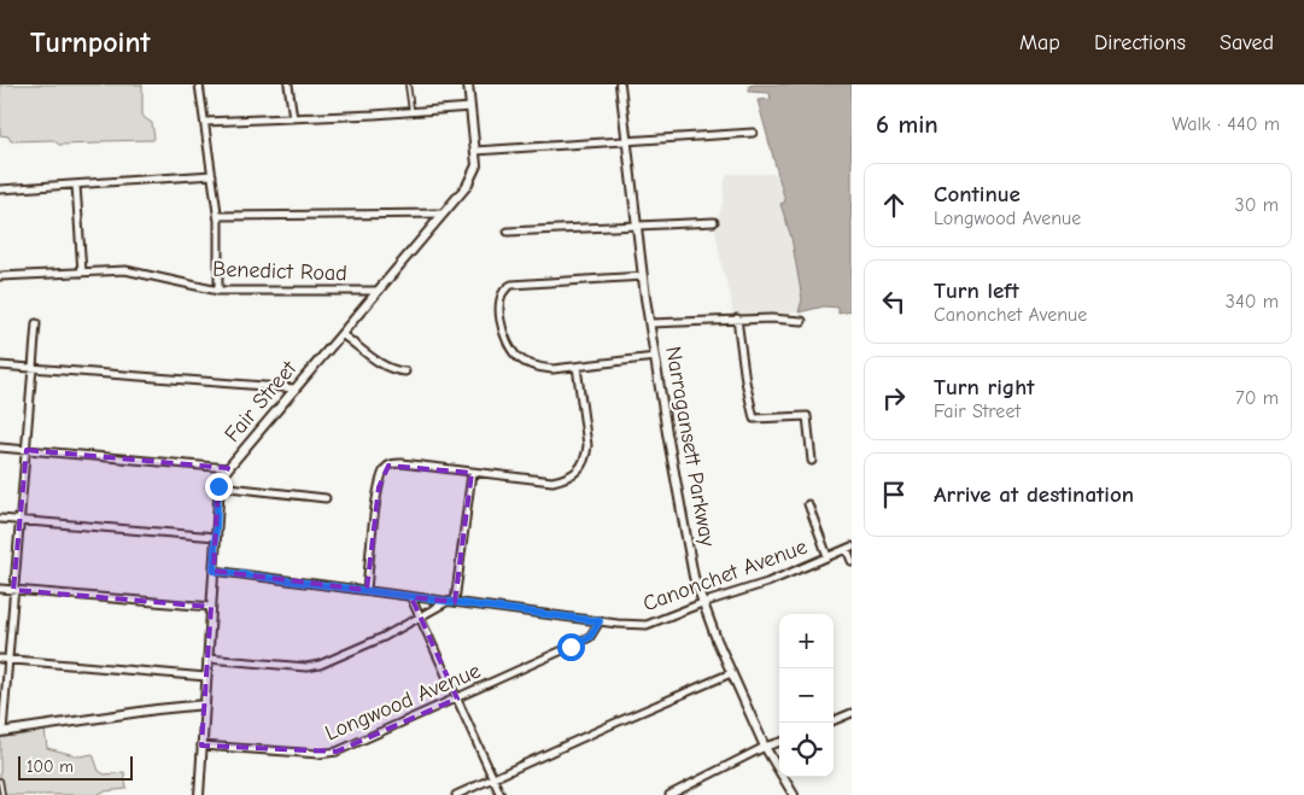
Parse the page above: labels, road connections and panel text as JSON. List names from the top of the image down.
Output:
{
  "streets": {
    "street": [
      "Benedict Road",
      "Fair Street",
      "Narragansett Parkway",
      "Canonchet Avenue",
      "Longwood Avenue"
    ]
  },
  "crossings": [
    ["Benedict Road", "Fair Street"],
    ["Fair Street", "Canonchet Avenue"],
    ["Fair Street", "Longwood Avenue"],
    ["Narragansett Parkway", "Canonchet Avenue"],
    ["Canonchet Avenue", "Longwood Avenue"]
  ],
  "scale_bar": "100 m",
  "page": {
    "header": "Turnpoint",
    "nav": ["Map", "Directions", "Saved"],
    "heading": ["6 min", "Walk · 440 m"],
    "list": [
      ["Continue", "Longwood Avenue", "30 m"],
      ["Turn left", "Canonchet Avenue", "340 m"],
      ["Turn right", "Fair Street", "70 m"],
      "Arrive at destination"
    ],
    "map_buttons": ["+", "−"],
    "scale": "100 m"
  }
}
